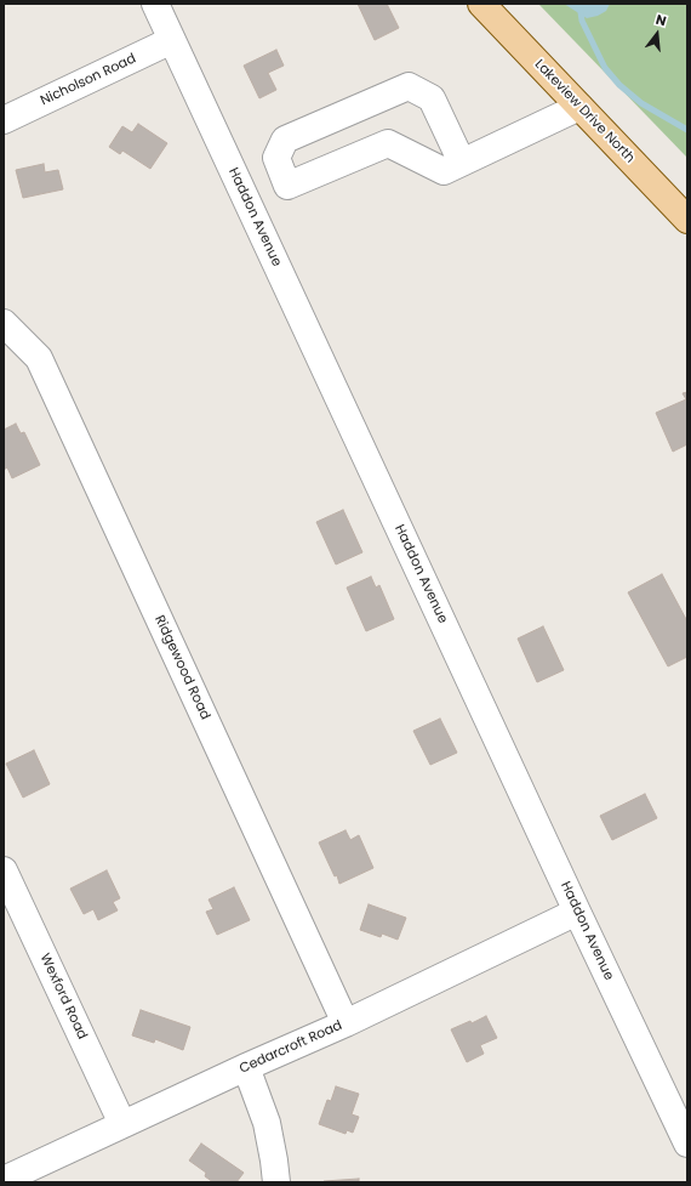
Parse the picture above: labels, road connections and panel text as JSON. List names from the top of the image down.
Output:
{
  "streets": {
    "main road": ["Lakeview Drive North"],
    "street": [
      "Nicholson Road",
      "Haddon Avenue",
      "Ridgewood Road",
      "Wexford Road",
      "Cedarcroft Road"
    ]
  },
  "crossings": [
    ["Nicholson Road", "Haddon Avenue"],
    ["Haddon Avenue", "Cedarcroft Road"],
    ["Ridgewood Road", "Cedarcroft Road"],
    ["Wexford Road", "Cedarcroft Road"]
  ],
  "north": "top"
}
